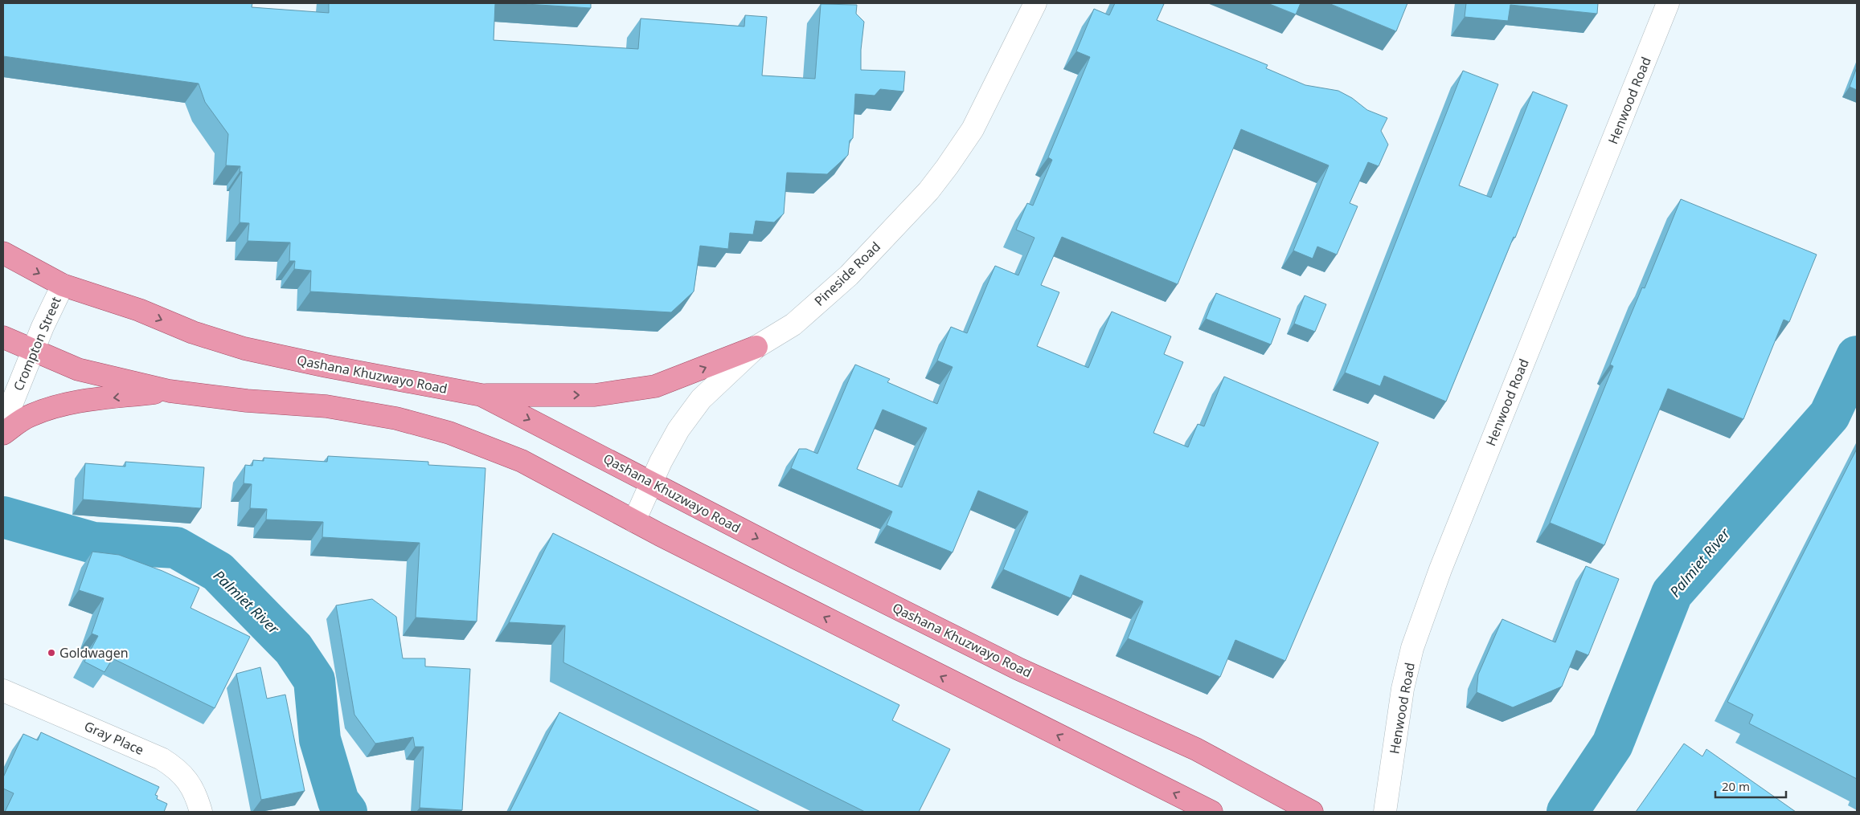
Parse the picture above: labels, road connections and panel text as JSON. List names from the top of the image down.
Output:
{
  "streets": {
    "main road": ["Qashana Khuzwayo Road"],
    "street": [
      "Henwood Road",
      "Pineside Road",
      "Crompton Street",
      "Gray Place"
    ]
  },
  "crossings": [
    ["Pineside Road", "Qashana Khuzwayo Road"],
    ["Crompton Street", "Qashana Khuzwayo Road"]
  ],
  "water": ["Palmiet River"],
  "places": ["Goldwagen"],
  "scale_bar": "20 m"
}
